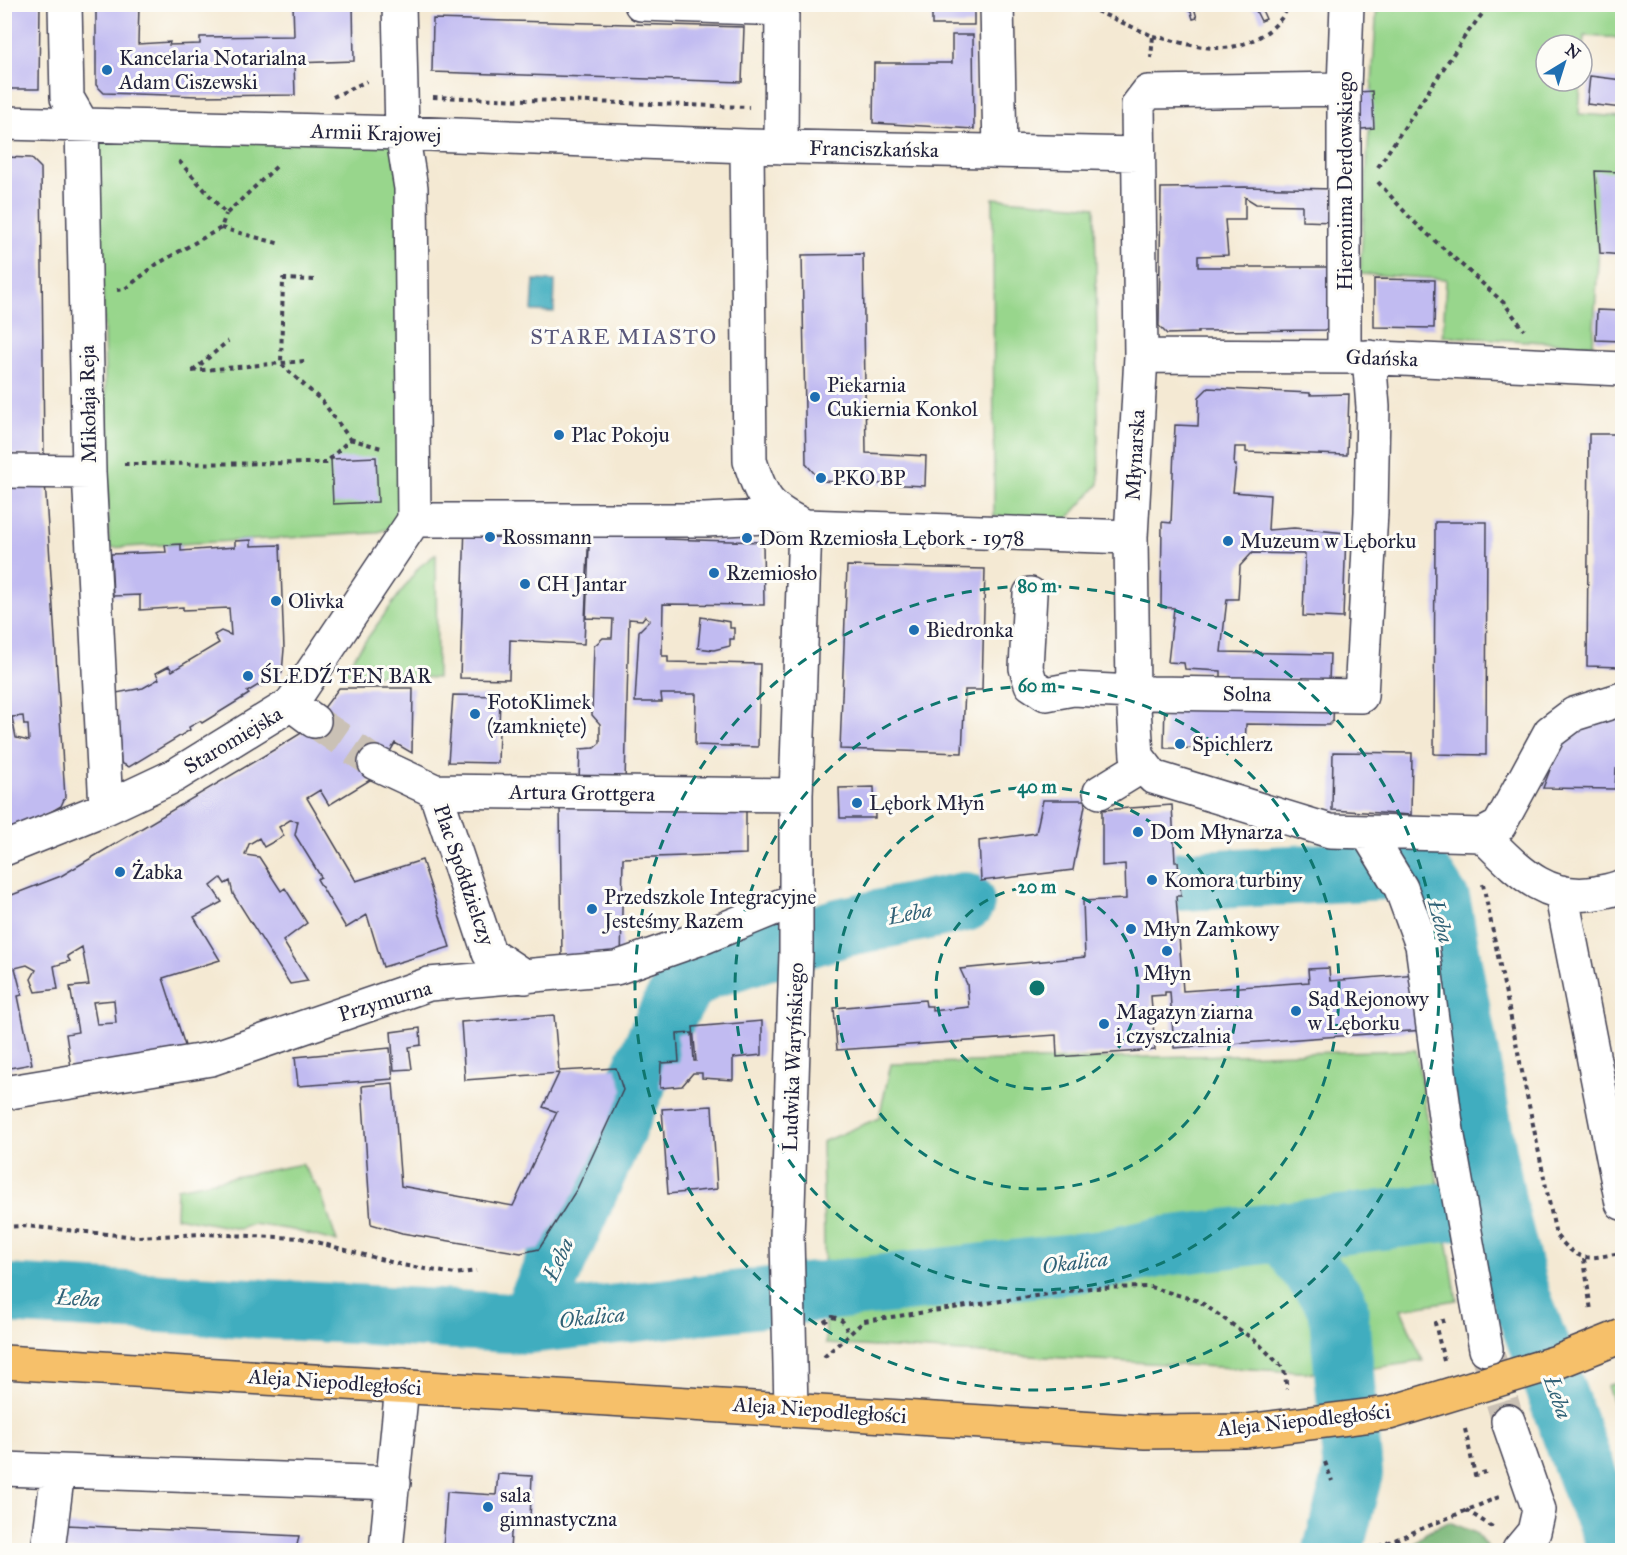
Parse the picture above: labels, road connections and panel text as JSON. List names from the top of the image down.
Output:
{
  "streets": {
    "main road": ["Aleja Niepodległości"],
    "street": [
      "Armii Krajowej",
      "Franciszkańska",
      "Hieronima Derdowskiego",
      "Gdańska",
      "Mikołaja Reja",
      "Młynarska",
      "Solna",
      "Staromiejska",
      "Artura Grottgera",
      "Plac Spółdzielczy",
      "Przymurna",
      "Ludwika Waryńskiego"
    ]
  },
  "crossings": [
    ["Armii Krajowej", "Franciszkańska"],
    ["Armii Krajowej", "Mikołaja Reja"],
    ["Franciszkańska", "Młynarska"],
    ["Hieronima Derdowskiego", "Gdańska"],
    ["Hieronima Derdowskiego", "Solna"],
    ["Gdańska", "Młynarska"],
    ["Mikołaja Reja", "Staromiejska"],
    ["Młynarska", "Solna"],
    ["Artura Grottgera", "Plac Spółdzielczy"],
    ["Artura Grottgera", "Ludwika Waryńskiego"],
    ["Plac Spółdzielczy", "Przymurna"],
    ["Przymurna", "Ludwika Waryńskiego"],
    ["Ludwika Waryńskiego", "Aleja Niepodległości"]
  ],
  "districts": ["STARE MIASTO"],
  "water": ["Łeba", "Okalica"],
  "places": [
    "Kancelaria Notarialna Adam Ciszewski",
    "Piekarnia Cukiernia Konkol",
    "Plac Pokoju",
    "PKO BP",
    "Rossmann",
    "Dom Rzemiosła Lębork - 1978",
    "Muzeum w Lęborku",
    "Rzemiosło",
    "CH Jantar",
    "Olivka",
    "Biedronka",
    "ŚLEDŹ TEN BAR",
    "FotoKlimek (zamknięte)",
    "Spichlerz",
    "Lębork Młyn",
    "Dom Młynarza",
    "Żabka",
    "Komora turbiny",
    "Przedszkole Integracyjne Jesteśmy Razem",
    "Młyn Zamkowy",
    "Młyn",
    "Sąd Rejonowy w Lęborku",
    "Magazyn ziarna i czyszczalnia",
    "sala gimnastyczna"
  ],
  "north": "top right",
  "rings": [
    "80 m",
    "60 m",
    "40 m",
    "20 m"
  ]
}
